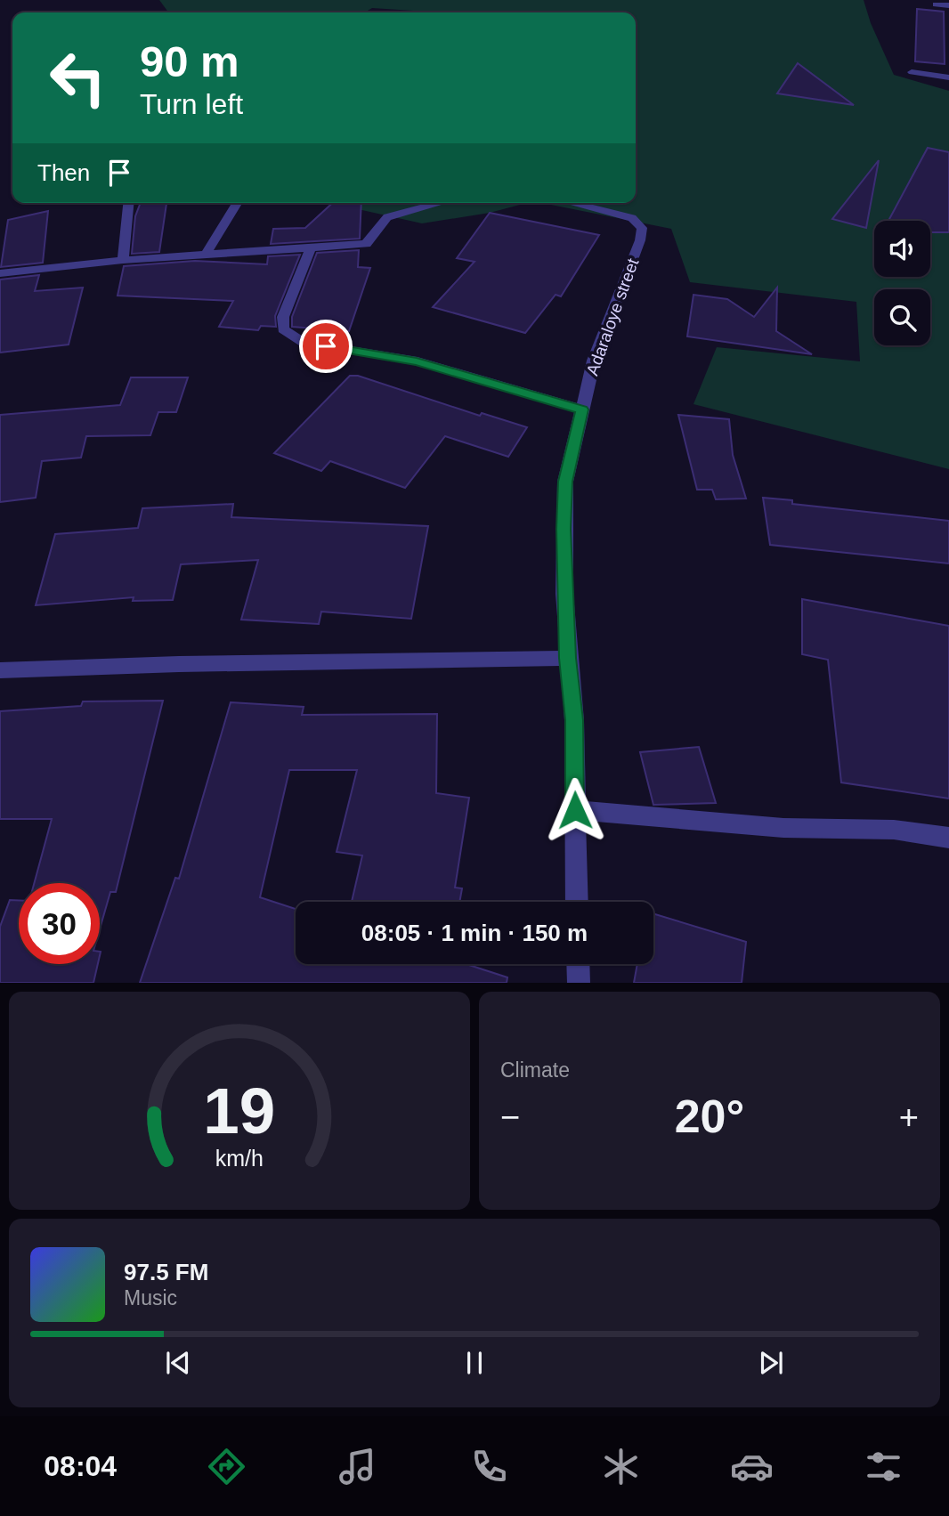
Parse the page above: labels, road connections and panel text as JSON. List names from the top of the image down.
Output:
{
  "streets": {
    "street": ["Adaraloye street"]
  },
  "page": {
    "turn": ["90 m", "Turn left"],
    "then": "Then",
    "limit": "30",
    "trip": "08:05 · 1 min · 150 m",
    "tile": "Climate",
    "heat": ["−", "20°", "+"],
    "song": ["97.5 FM", "Music"],
    "tabs": "08:04",
    "gauge": ["19", "km/h"]
  }
}
